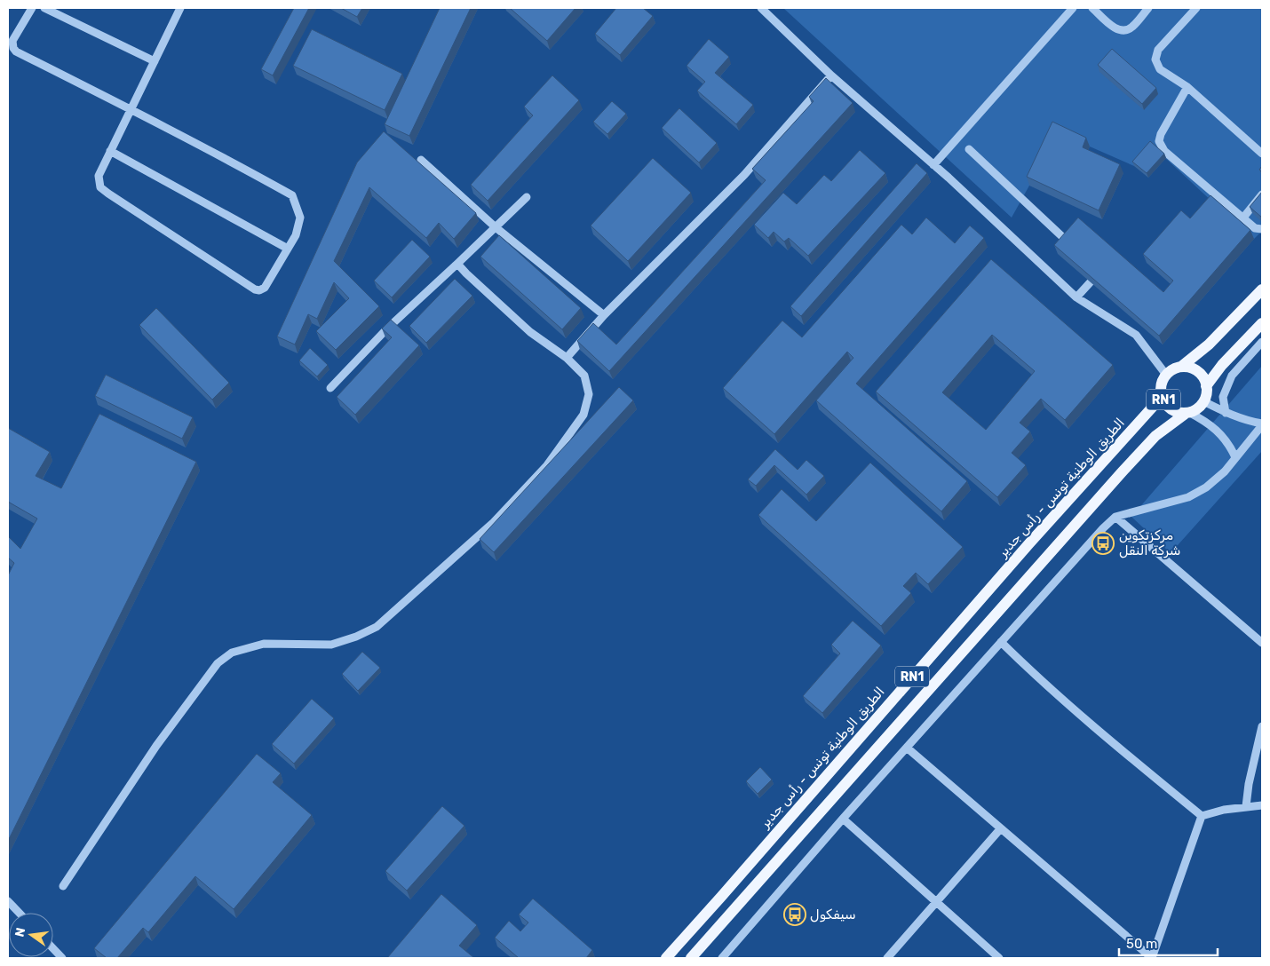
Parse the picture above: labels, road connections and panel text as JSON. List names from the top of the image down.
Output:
{
  "streets": {
    "main road": ["RN1", "الطريق الوطنية تونس - رأس جدير"]
  },
  "crossings": [
    ["RN1", "الطريق الوطنية تونس - رأس جدير"]
  ],
  "places": {
    "bus stop": ["مركزتكوين شركة النقل", "سيفكول"]
  },
  "scale_bar": "50 m",
  "north": "left"
}
